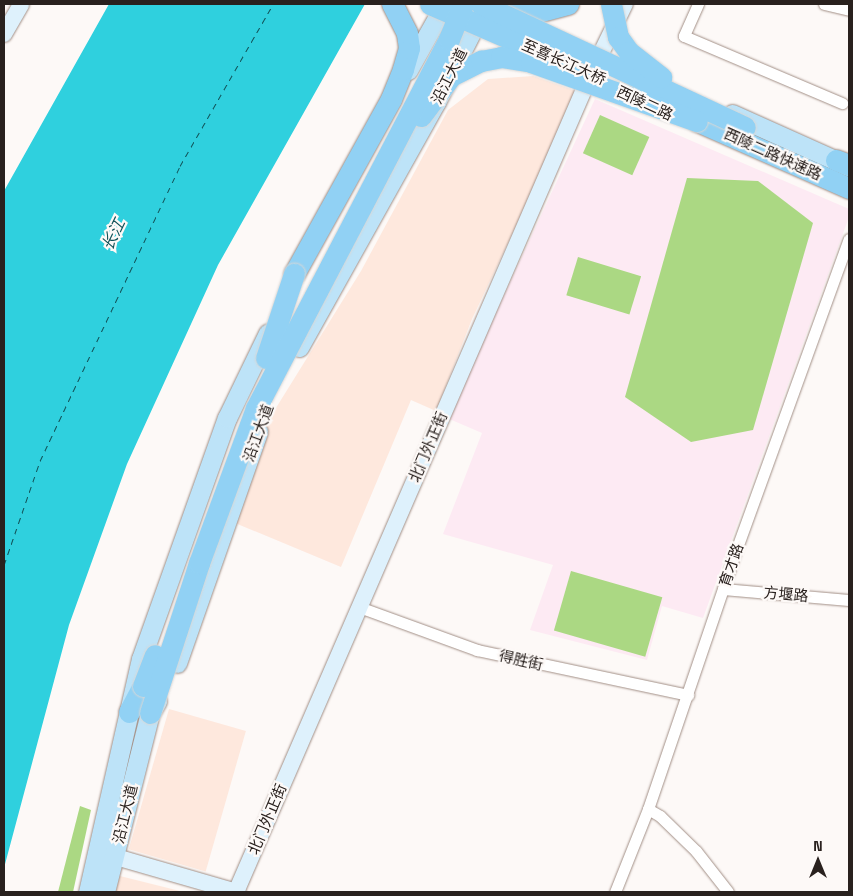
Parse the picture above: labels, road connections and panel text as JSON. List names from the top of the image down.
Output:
{
  "streets": {
    "highway": ["至喜长江大桥", "西陵二路快速路"],
    "main road": ["沿江大道", "西陵二路"],
    "street": [
      "北门外正街",
      "育才路",
      "方堰路",
      "得胜街"
    ]
  },
  "crossings": [
    ["至喜长江大桥", "沿江大道"],
    ["至喜长江大桥", "西陵二路"],
    ["至喜长江大桥", "西陵二路快速路"],
    ["沿江大道", "西陵二路"],
    ["西陵二路", "西陵二路快速路"],
    ["西陵二路", "北门外正街"],
    ["北门外正街", "得胜街"],
    ["育才路", "方堰路"],
    ["育才路", "得胜街"]
  ],
  "water": ["长江"],
  "north": "top"
}
